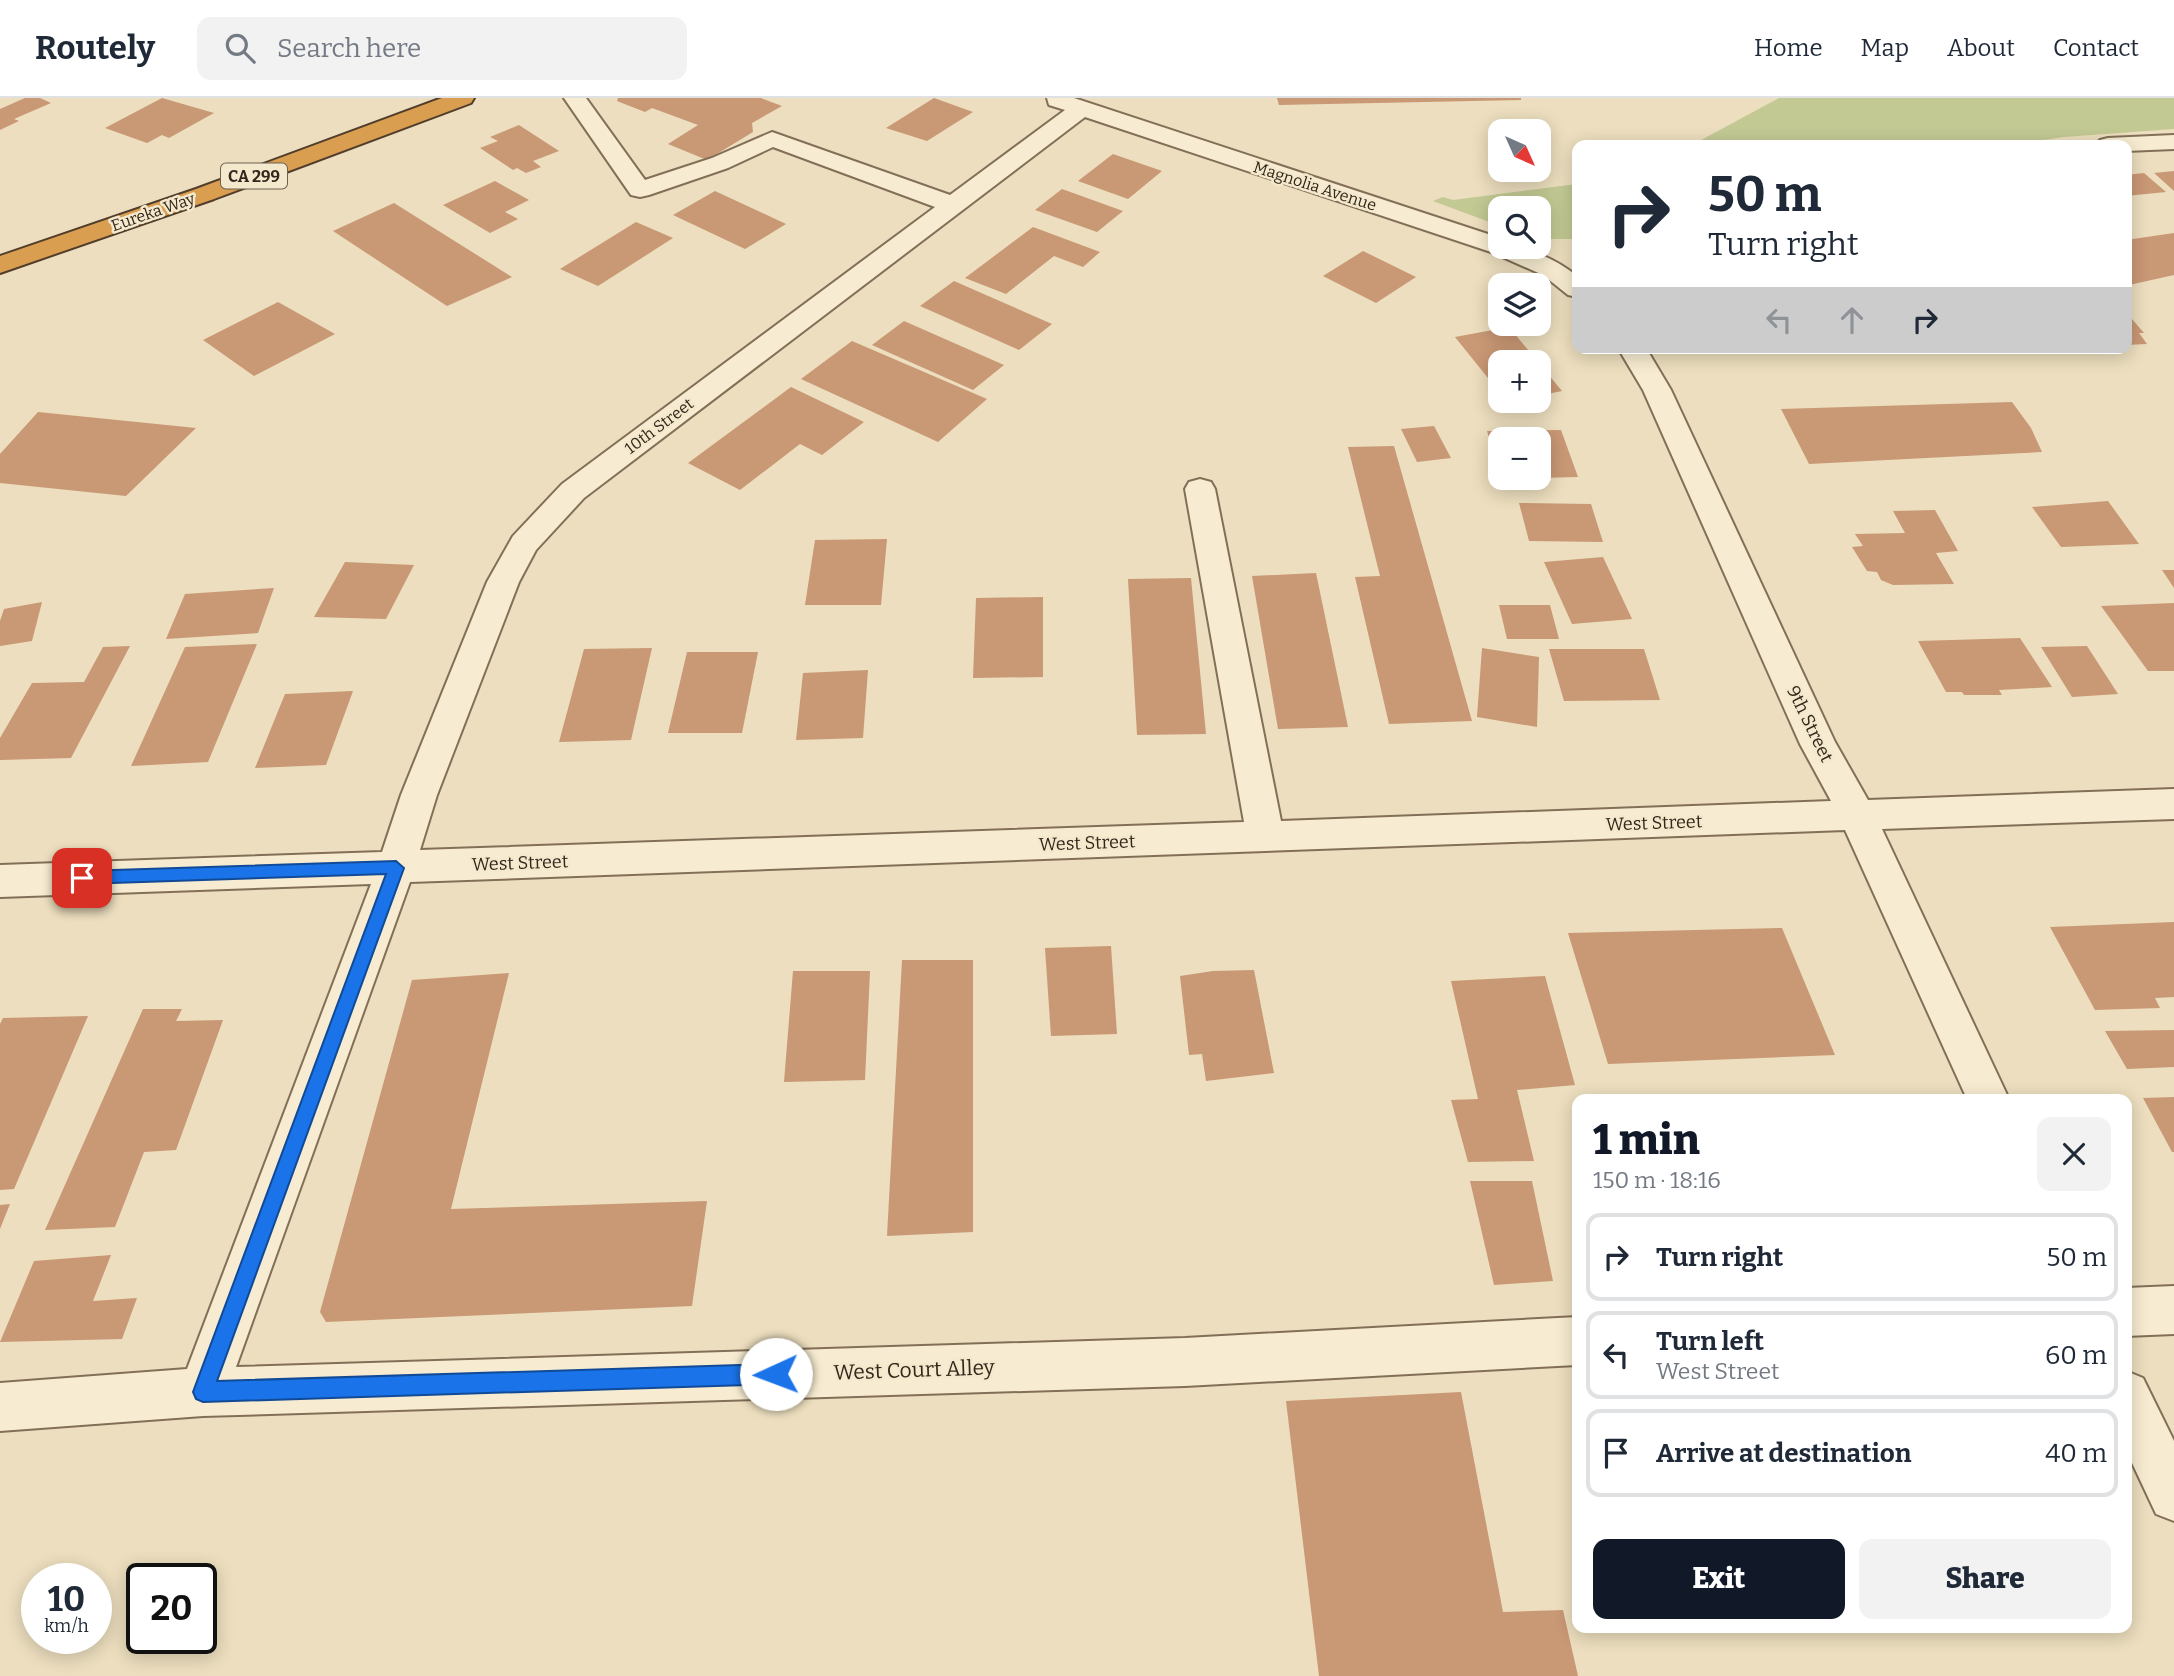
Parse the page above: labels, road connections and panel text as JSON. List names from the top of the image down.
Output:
{
  "streets": {
    "highway": ["CA 299", "Eureka Way"],
    "street": [
      "Magnolia Avenue",
      "10th Street",
      "9th Street",
      "West Street",
      "West Court Alley"
    ]
  },
  "crossings": [
    ["Magnolia Avenue", "10th Street"],
    ["10th Street", "West Street"],
    ["10th Street", "West Court Alley"],
    ["9th Street", "West Street"]
  ],
  "north": "bottom right",
  "page": {
    "header": "Routely",
    "search": "Search here",
    "nav": [
      "Home",
      "Map",
      "About",
      "Contact"
    ],
    "map_buttons": ["+", "−"],
    "turn": ["50 m", "Turn right"],
    "heading": ["1 min", "150 m · 18:16"],
    "list": [
      {
        "name": "Turn right",
        "value": "50 m"
      },
      {
        "name": "Turn left",
        "note": "West Street",
        "value": "60 m"
      },
      {
        "name": "Arrive at destination",
        "value": "40 m"
      }
    ],
    "buttons": ["Exit", "Share"],
    "speed": "10 km/h",
    "limit": "20"
  }
}
